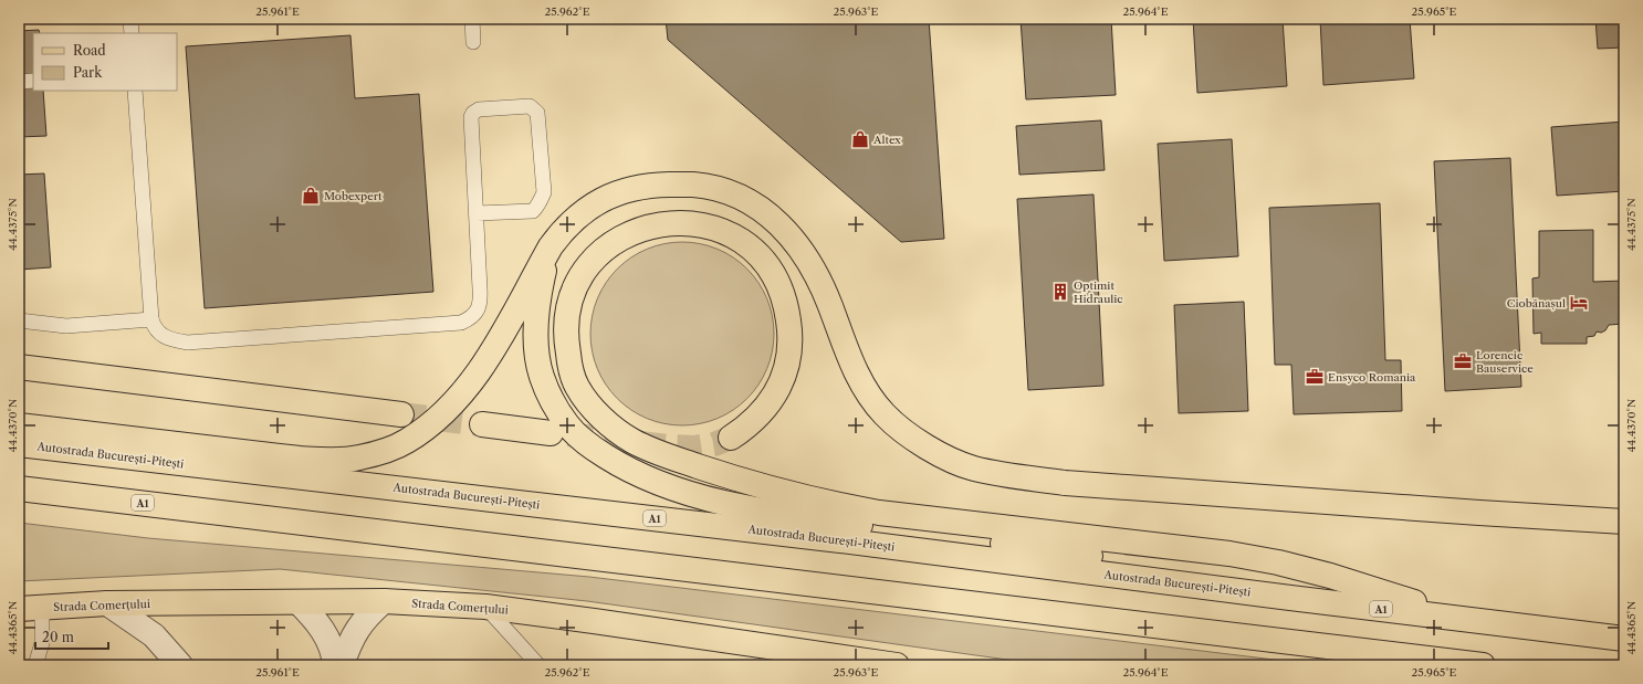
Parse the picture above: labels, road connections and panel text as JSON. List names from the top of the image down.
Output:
{
  "streets": {
    "main road": ["Autostrada București-Pitești", "A1", "Strada Comerțului"]
  },
  "places": {
    "shop": ["Altex", "Mobexpert"],
    "building": ["Optimit Hidraulic"],
    "hotel": ["Ciobănașul"],
    "office": ["Lorencic Bauservice", "Ensyco Romania"]
  },
  "legend": ["Road", "Park"],
  "scale_bar": "20 m",
  "coordinates": [
    "25.961°E",
    "25.962°E",
    "25.963°E",
    "25.964°E",
    "25.965°E",
    "44.4375°N",
    "44.4370°N",
    "44.4365°N"
  ]
}
